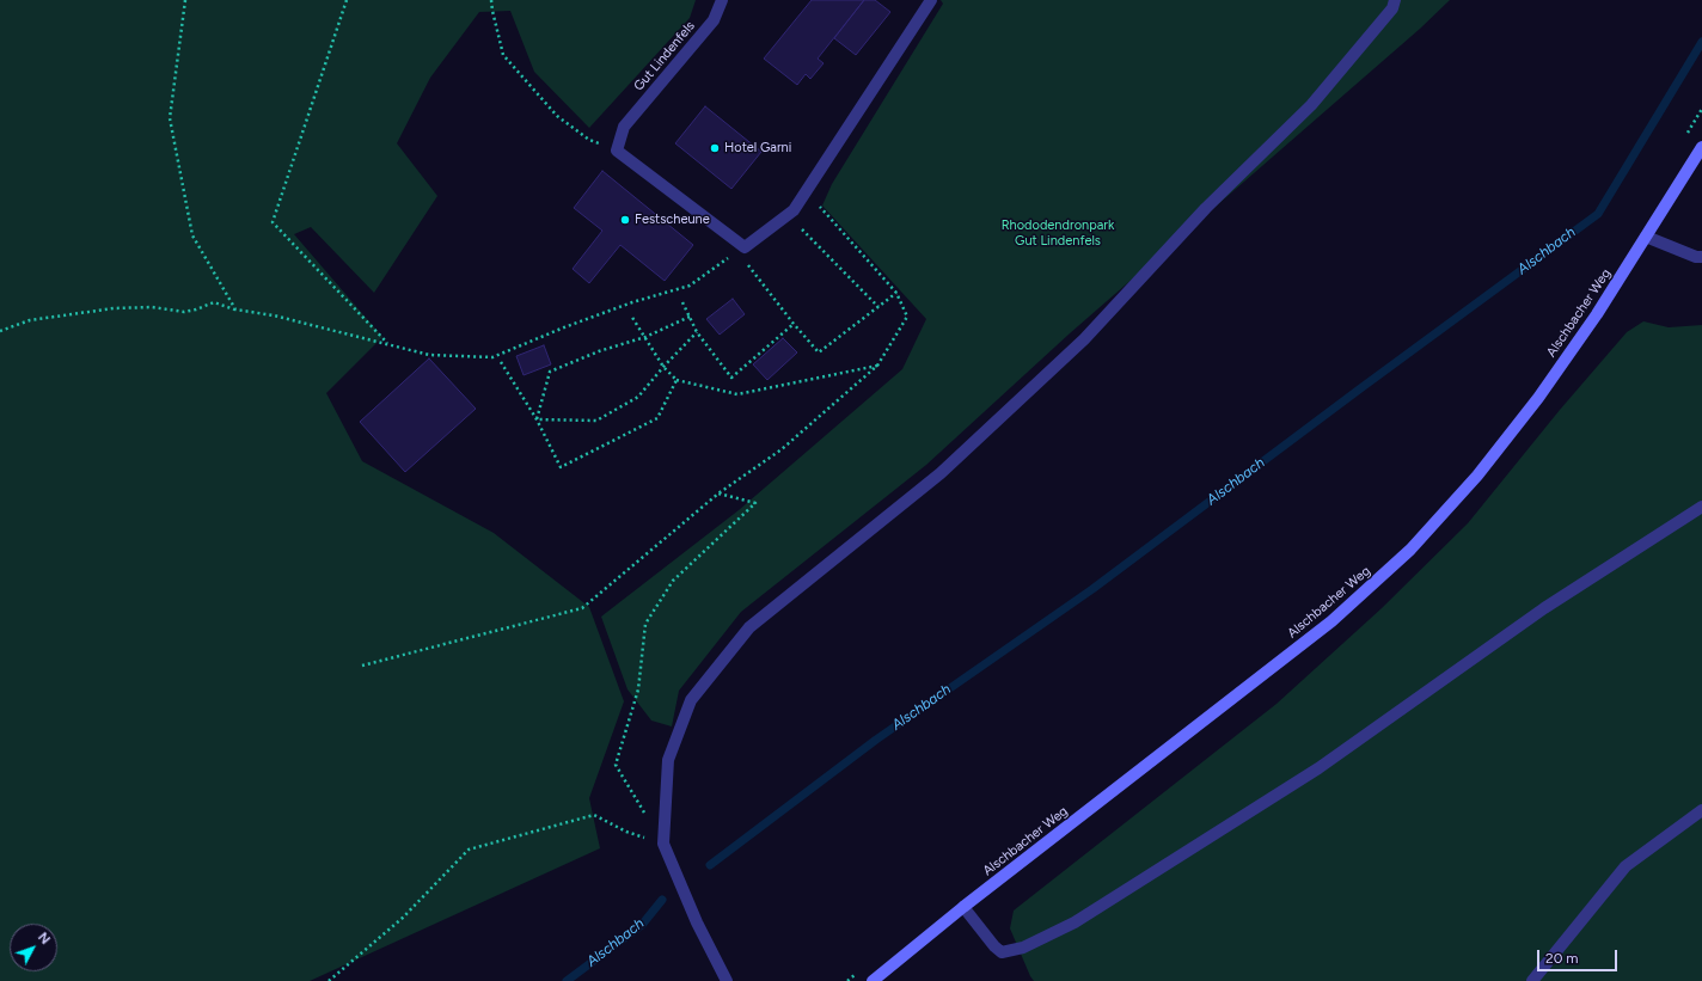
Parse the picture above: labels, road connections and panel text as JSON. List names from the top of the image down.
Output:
{
  "streets": {
    "street": ["Alschbacher Weg"],
    "lane": ["Gut Lindenfels"]
  },
  "water": ["Alschbach"],
  "parks": ["Rhododendronpark Gut Lindenfels"],
  "places": ["Hotel Garni", "Festscheune"],
  "scale_bar": "20 m",
  "north": "top right"
}
